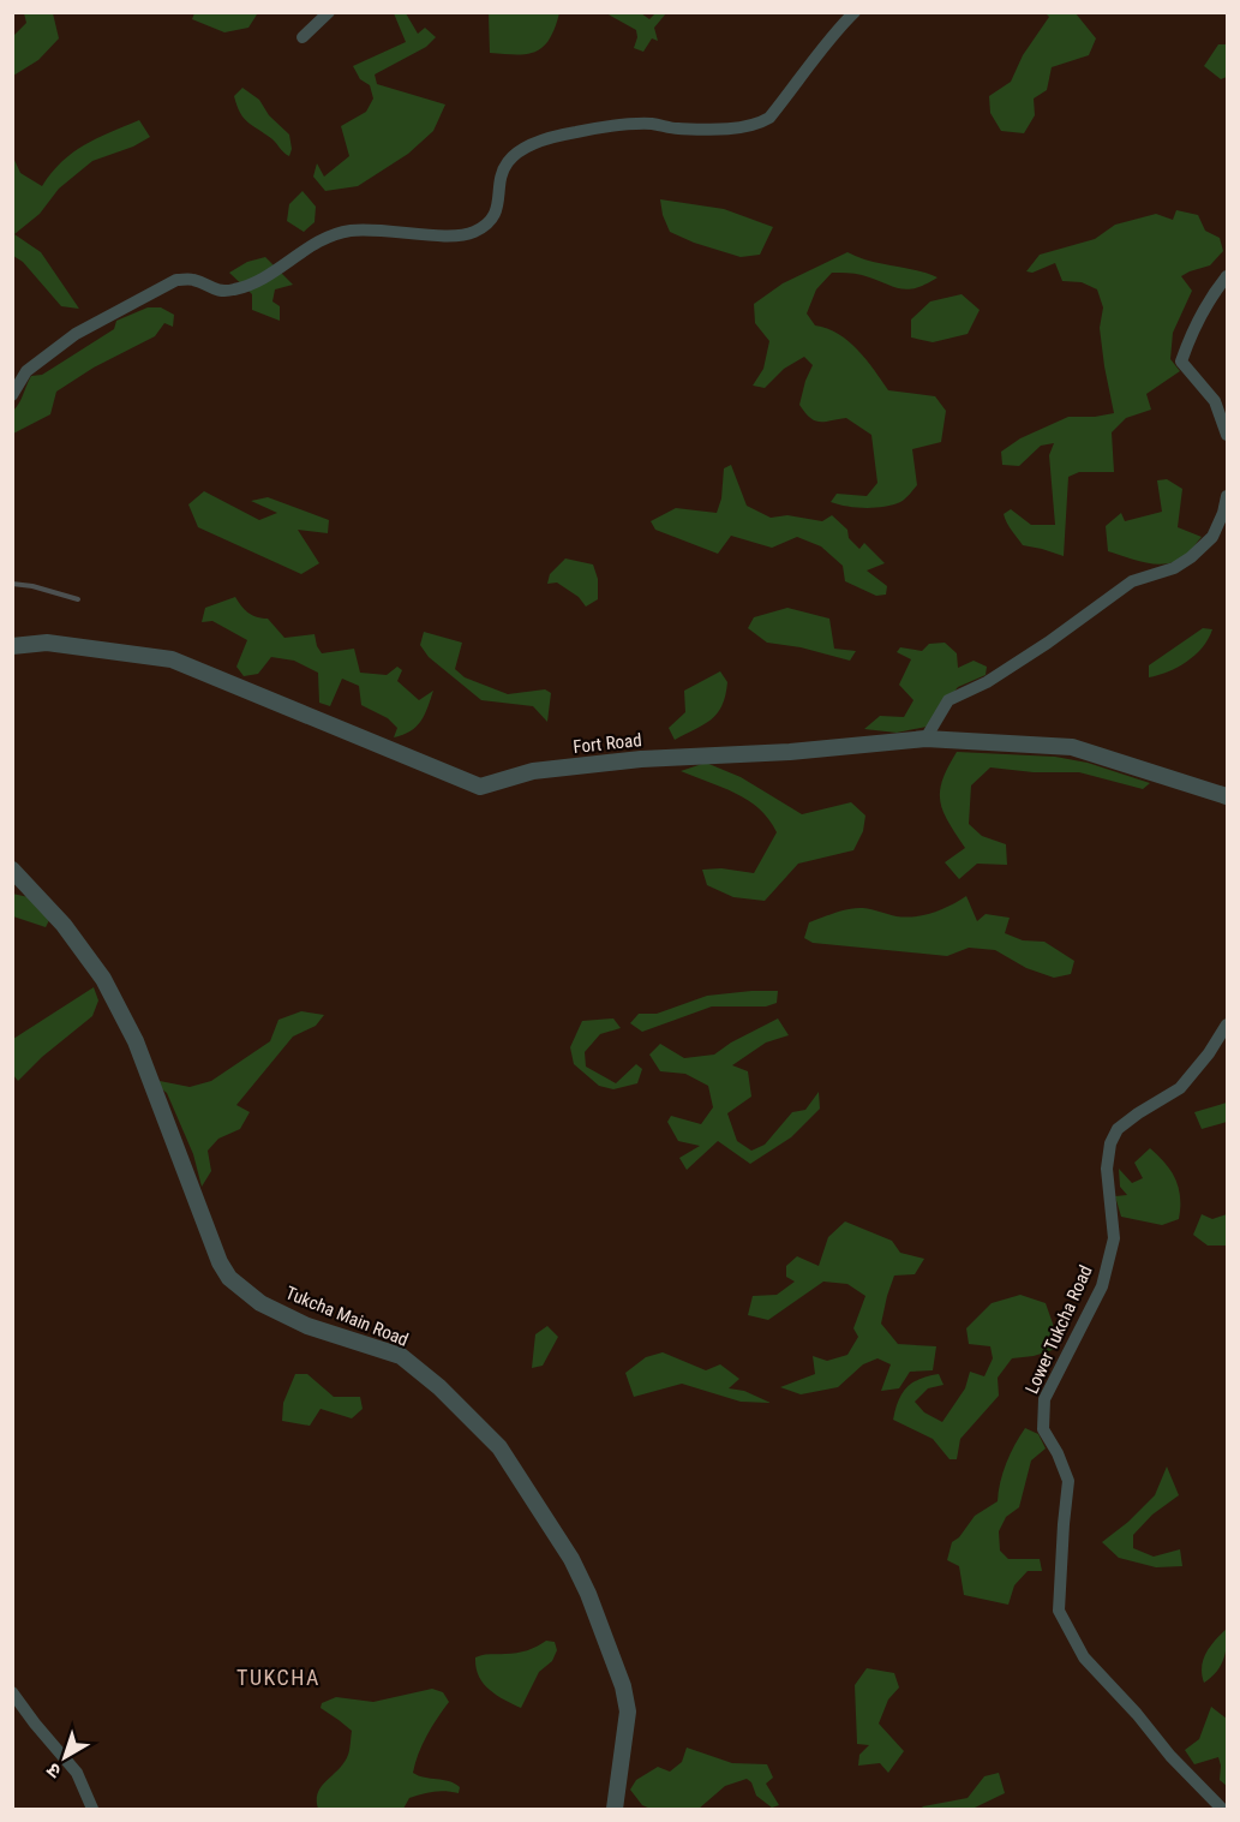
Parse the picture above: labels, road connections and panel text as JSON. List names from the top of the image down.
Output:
{
  "streets": {
    "street": ["Fort Road", "Tukcha Main Road", "Lower Tukcha Road"]
  },
  "districts": ["TUKCHA"],
  "north": "bottom left"
}
